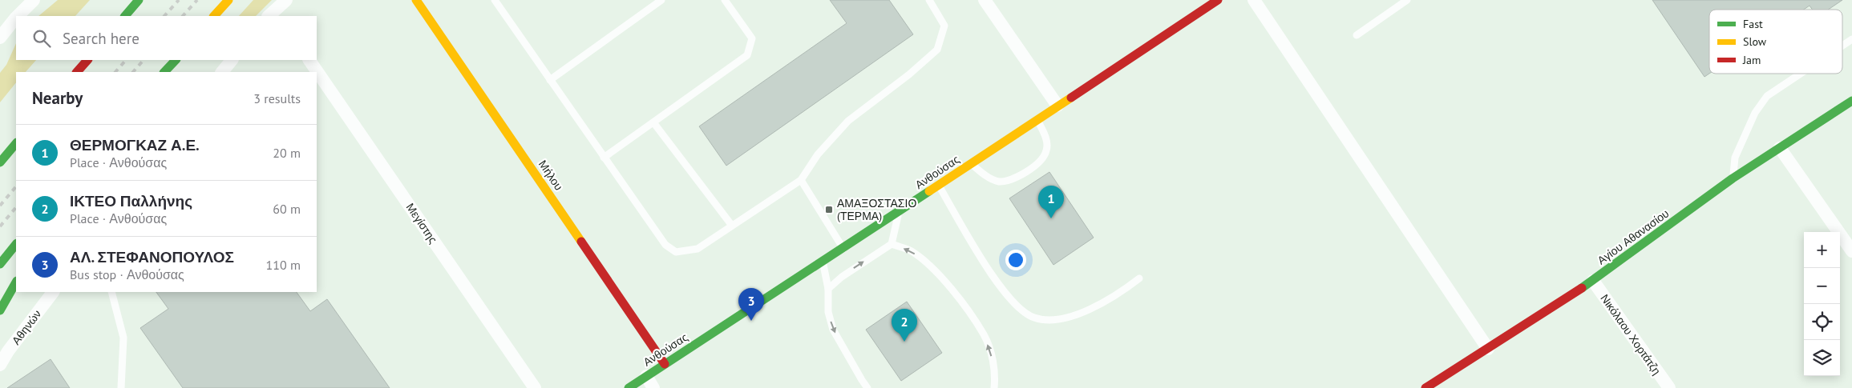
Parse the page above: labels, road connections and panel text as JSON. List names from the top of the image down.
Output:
{
  "streets": {
    "main road": ["Ανθούσας", "Μήλου", "Αγίου Αθανασίου"],
    "street": ["Μεγίστης", "Αθηνών", "Νικόλαου Χορτάτζη"]
  },
  "crossings": [
    ["Ανθούσας", "Μήλου"],
    ["Αγίου Αθανασίου", "Νικόλαου Χορτάτζη"]
  ],
  "places": {
    "transit": ["ΑΜΑΞΟΣΤΑΣΙΟ (ΤΕΡΜΑ)"]
  },
  "legend": ["Fast", "Slow", "Jam"],
  "page": {
    "search": "Search here",
    "heading": ["Nearby", "3 results"],
    "list": [
      {
        "mark": "1",
        "name": "ΘΕΡΜΟΓΚΑΖ Α.Ε.",
        "note": "Place · Ανθούσας",
        "value": "20 m"
      },
      {
        "mark": "2",
        "name": "ΙΚΤΕΟ Παλλήνης",
        "note": "Place · Ανθούσας",
        "value": "60 m"
      },
      {
        "mark": "3",
        "name": "ΑΛ. ΣΤΕΦΑΝΟΠΟΥΛΟΣ",
        "note": "Bus stop · Ανθούσας",
        "value": "110 m"
      }
    ],
    "pins": ["1", "3", "2"],
    "map_buttons": ["+", "−"]
  }
}
